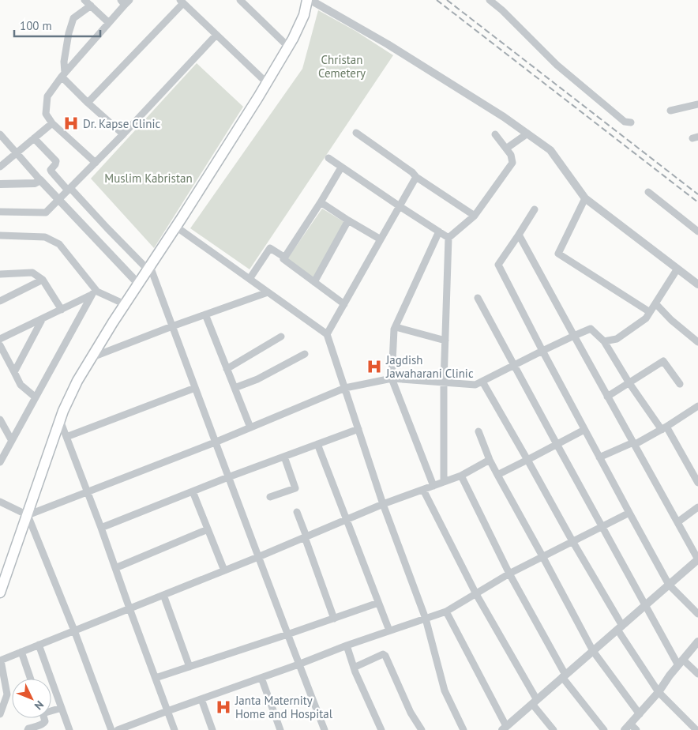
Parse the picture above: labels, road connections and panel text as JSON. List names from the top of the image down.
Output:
{
  "parks": ["Christan Cemetery", "Muslim Kabristan"],
  "places": {
    "hospital": ["Dr. Kapse Clinic", "Jagdish Jawaharani Clinic", "Janta Maternity Home and Hospital"]
  },
  "scale_bar": "100 m",
  "north": "bottom right"
}
